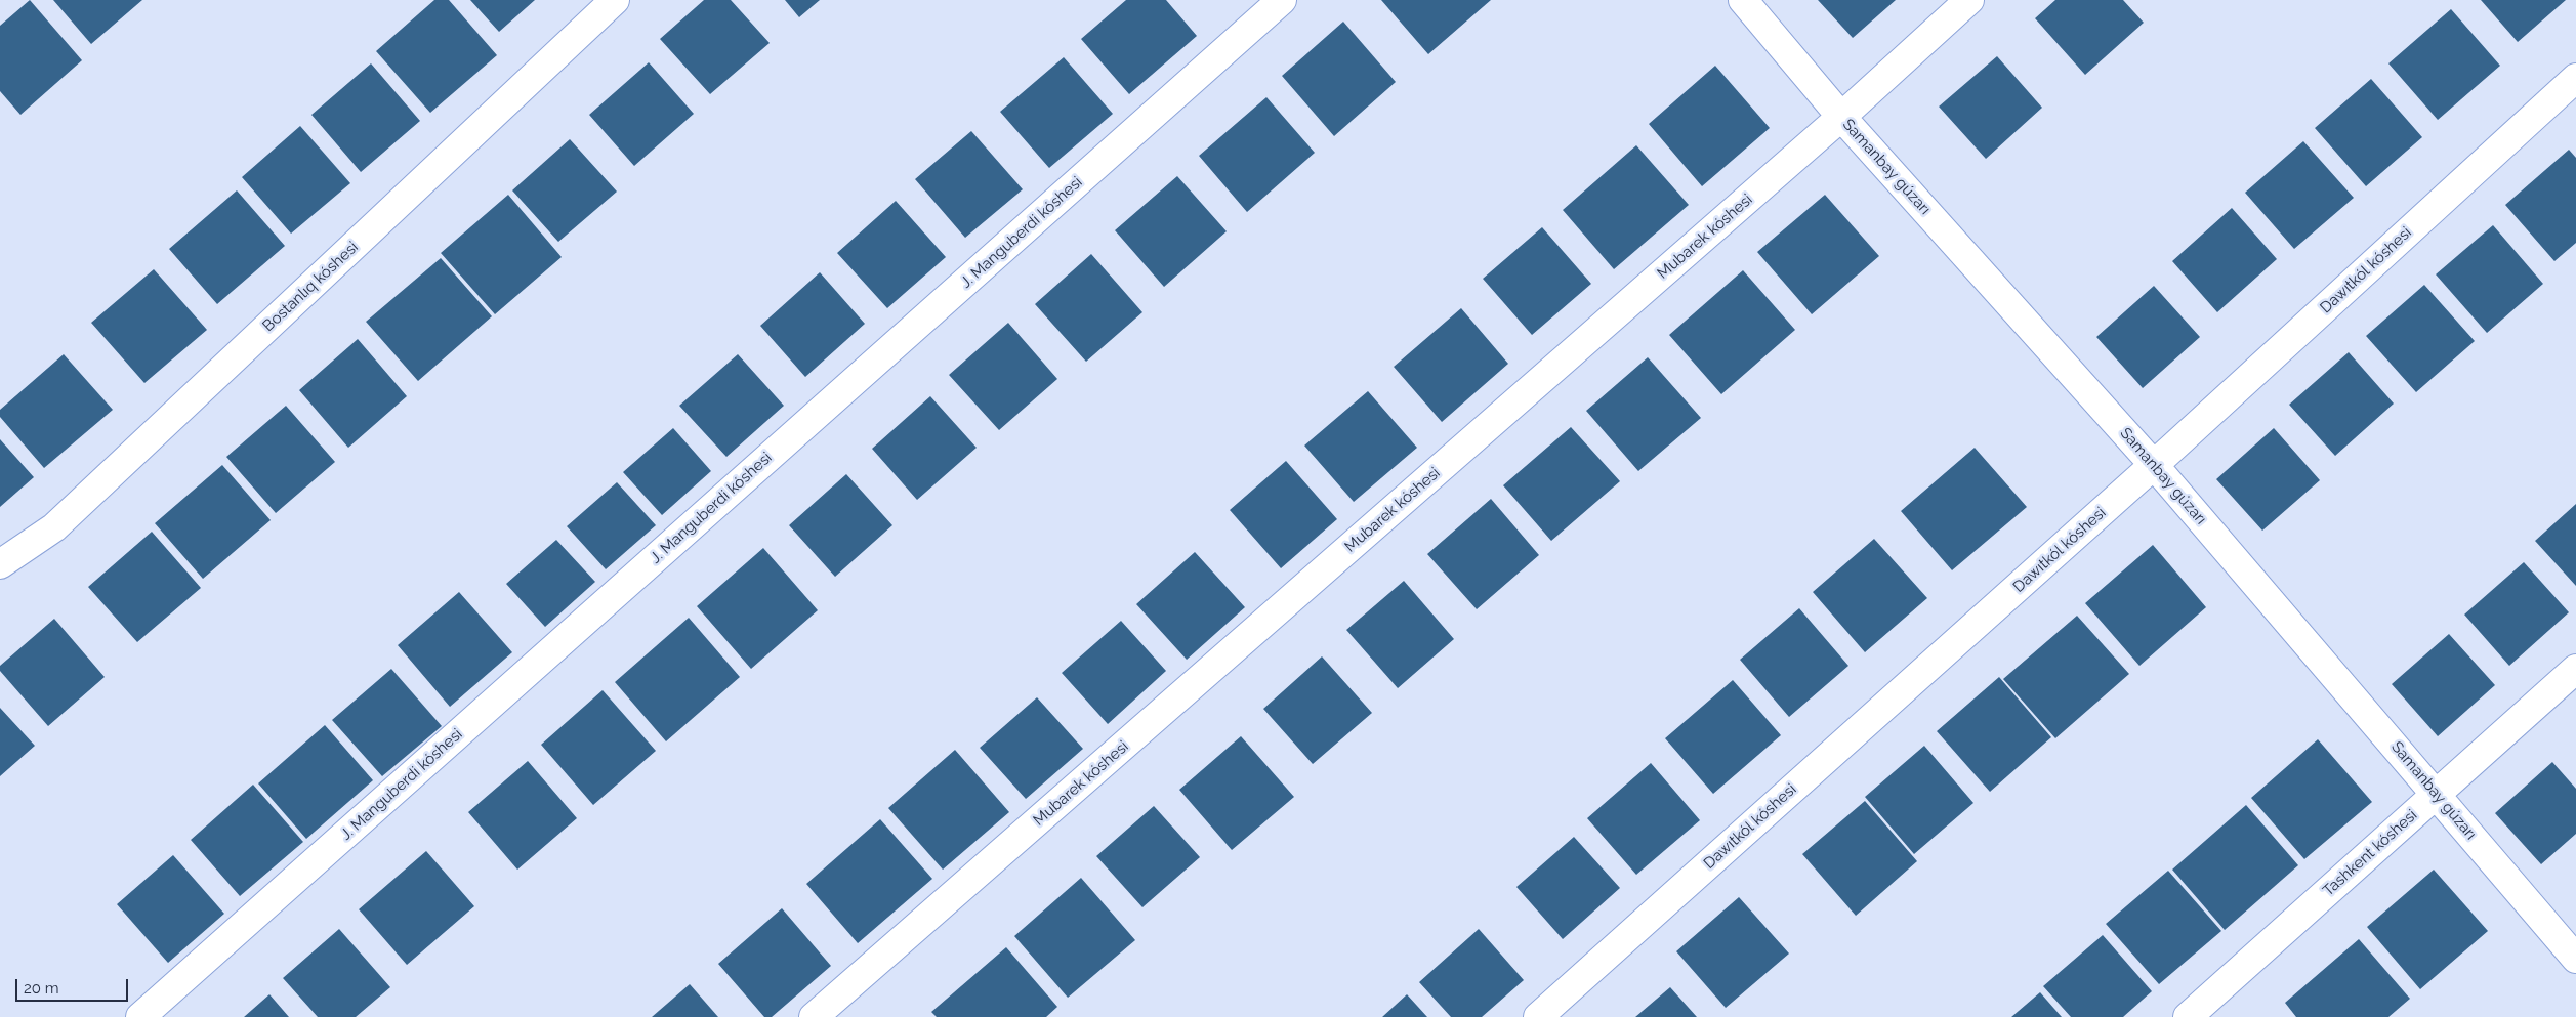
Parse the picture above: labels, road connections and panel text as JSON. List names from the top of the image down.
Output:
{
  "streets": {
    "street": [
      "Samanbay gúzarı",
      "J. Manguberdi kóshesi",
      "Mubarek kóshesi",
      "Dawıtkól kóshesi",
      "Bostanlıq kóshesi",
      "Tashkent kóshesi"
    ]
  },
  "crossings": [
    ["Samanbay gúzarı", "Mubarek kóshesi"],
    ["Samanbay gúzarı", "Dawıtkól kóshesi"],
    ["Samanbay gúzarı", "Tashkent kóshesi"]
  ],
  "scale_bar": "20 m"
}
